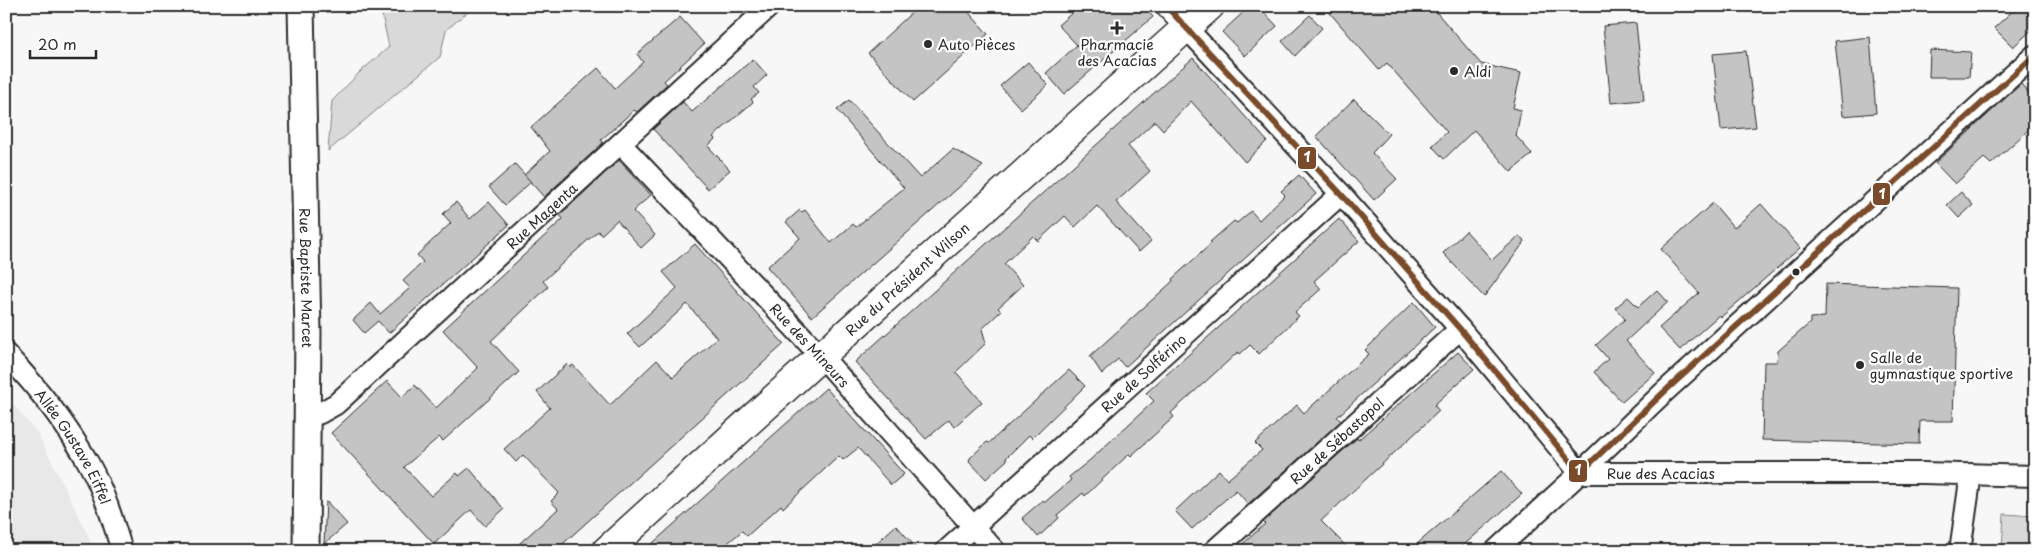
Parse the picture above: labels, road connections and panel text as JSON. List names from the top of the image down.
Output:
{
  "streets": {
    "main road": ["Rue du Président Wilson"],
    "street": [
      "Rue Magenta",
      "Rue Baptiste Marcet",
      "Rue des Mineurs",
      "Rue de Solférino",
      "Rue de Sébastopol",
      "Allée Gustave Eiffel",
      "Rue des Acacias"
    ]
  },
  "crossings": [
    ["Rue Magenta", "Rue Baptiste Marcet"],
    ["Rue Magenta", "Rue des Mineurs"],
    ["Rue du Président Wilson", "Rue des Mineurs"],
    ["Rue des Mineurs", "Rue de Solférino"]
  ],
  "places": {
    "health": ["Pharmacie des Acacias"],
    "other": ["Auto Pièces", "Aldi", "Salle de gymnastique sportive"]
  },
  "lines": ["transit line 1"],
  "scale_bar": "20 m"
}
